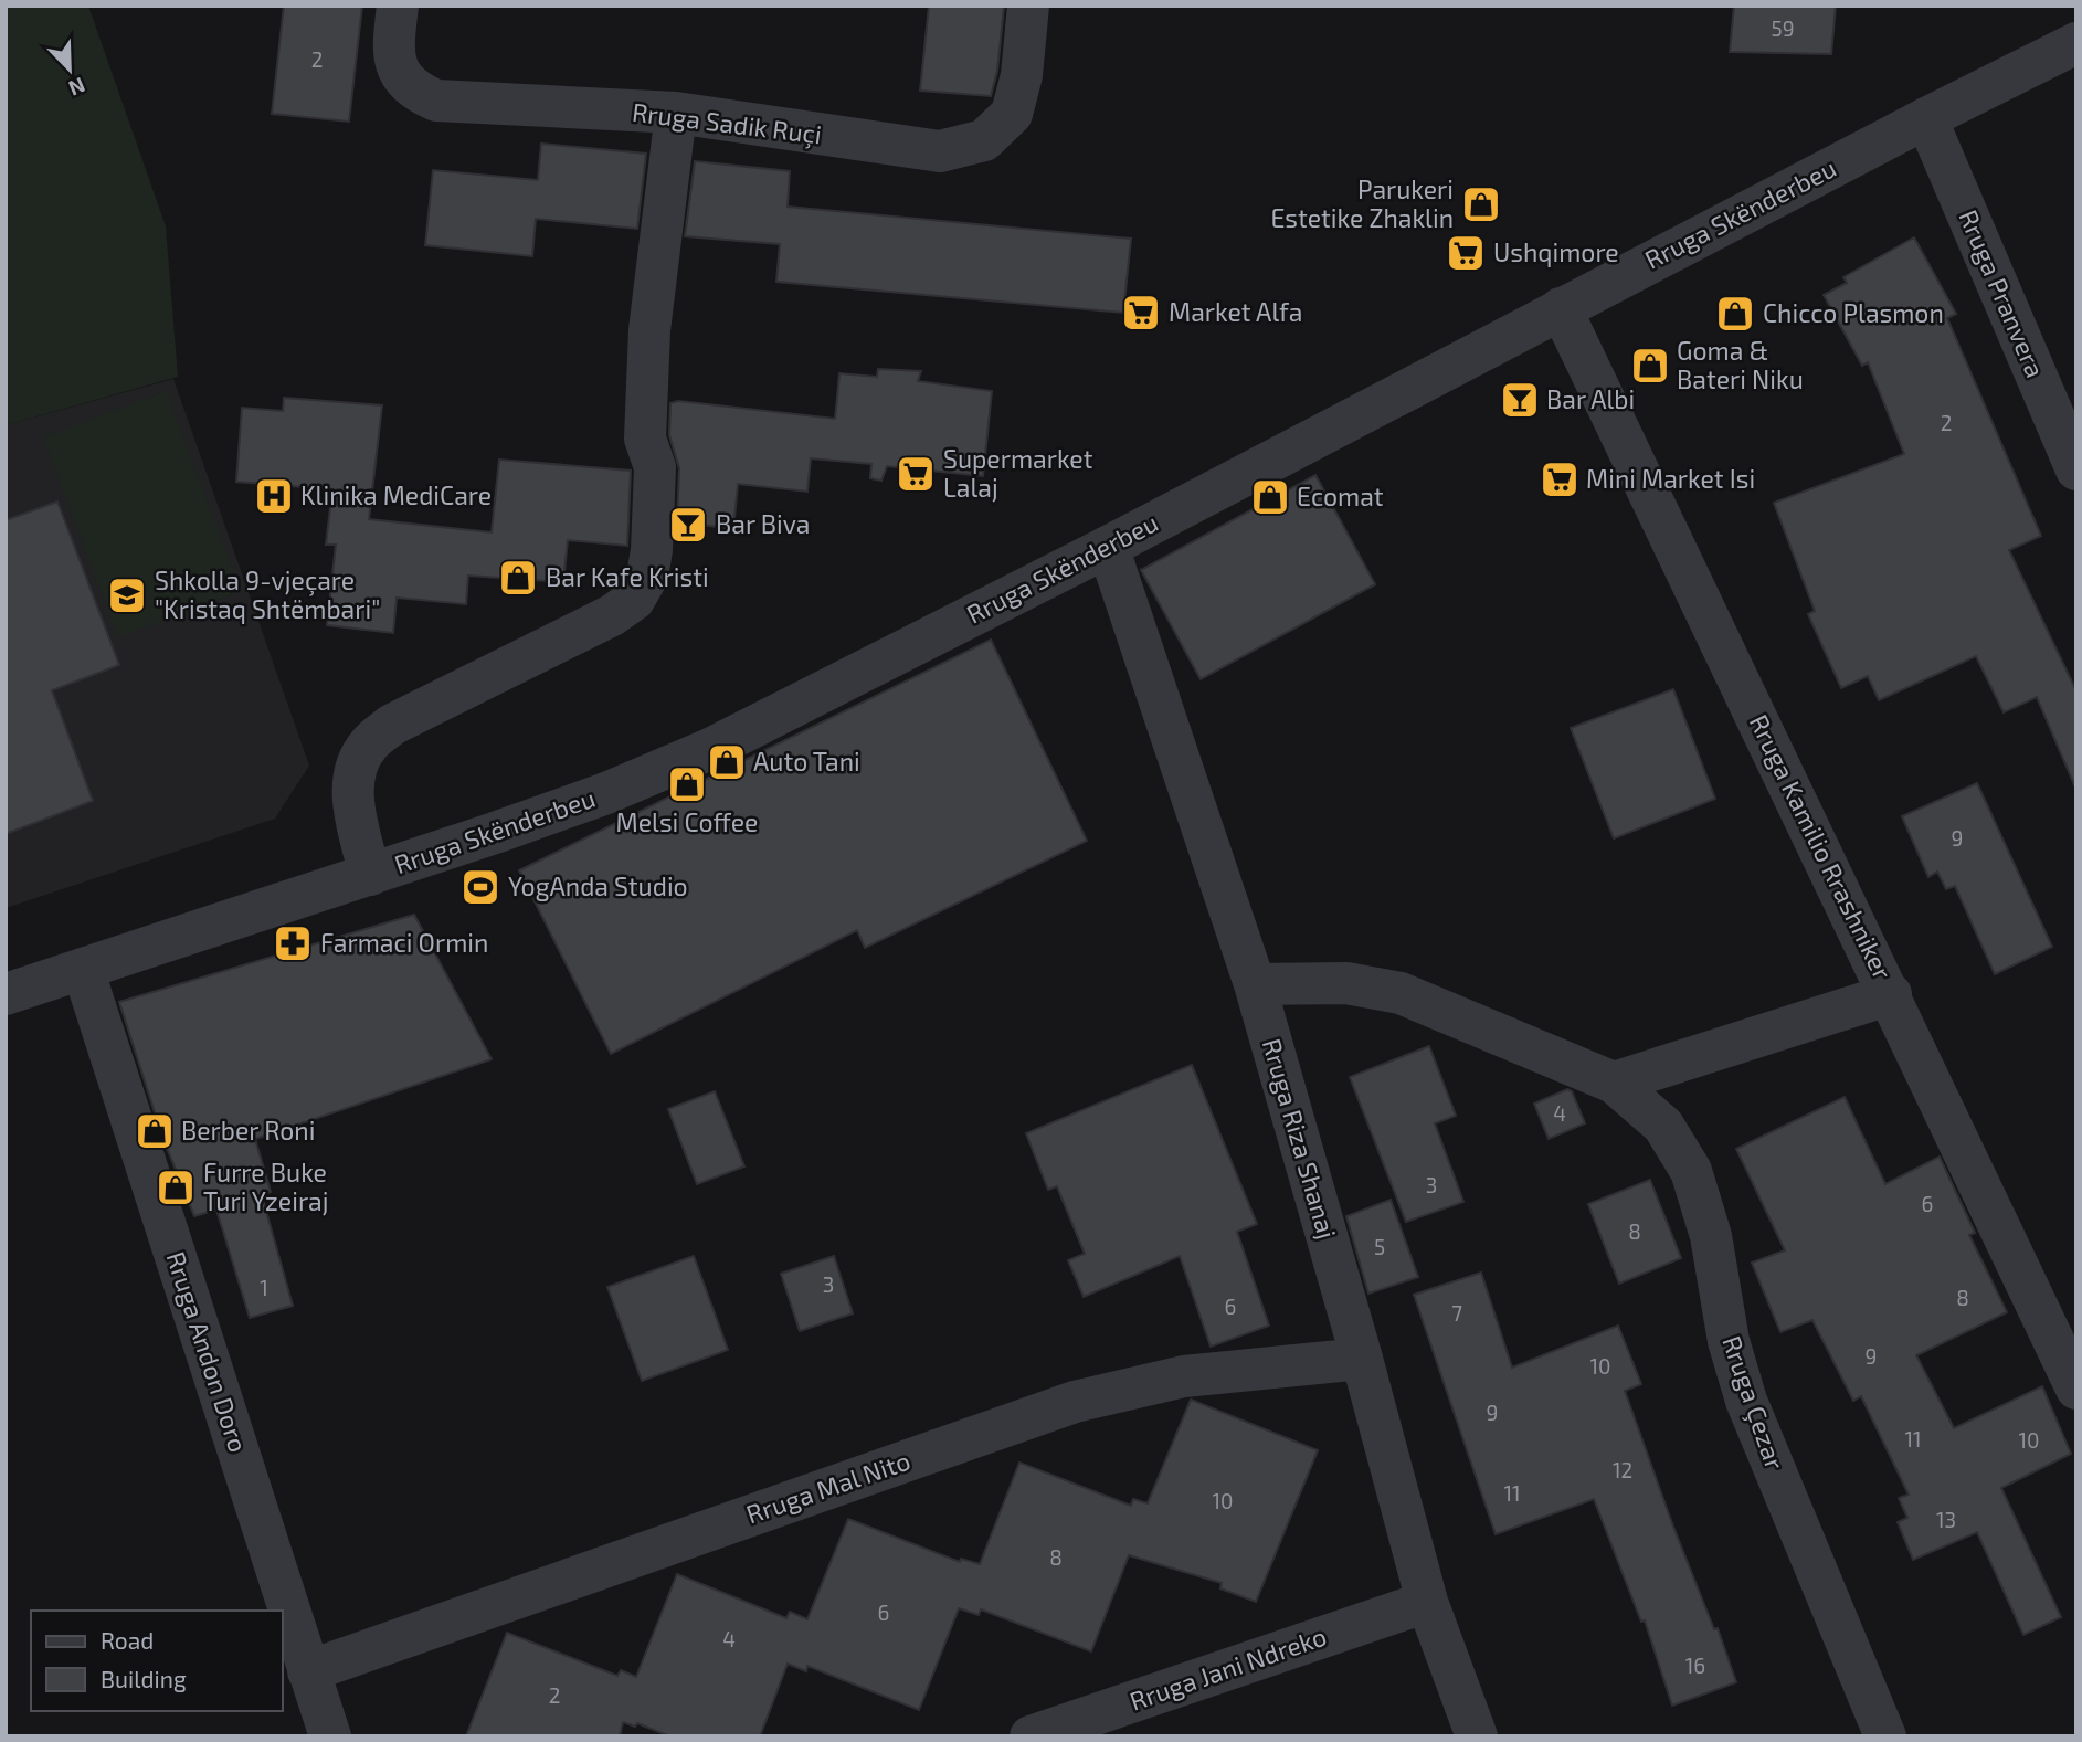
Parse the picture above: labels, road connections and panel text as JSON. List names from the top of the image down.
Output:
{
  "streets": {
    "street": [
      "Rruga Sadik Ruçi",
      "Rruga Skënderbeu",
      "Rruga Pranvera",
      "Rruga Kamilio Rrashniker",
      "Rruga Riza Shanaj",
      "Rruga Andon Doro",
      "Rruga Çezar",
      "Rruga Mal Nito",
      "Rruga Jani Ndreko"
    ]
  },
  "crossings": [
    ["Rruga Skënderbeu", "Rruga Pranvera"],
    ["Rruga Skënderbeu", "Rruga Kamilio Rrashniker"],
    ["Rruga Skënderbeu", "Rruga Riza Shanaj"],
    ["Rruga Skënderbeu", "Rruga Andon Doro"],
    ["Rruga Riza Shanaj", "Rruga Çezar"],
    ["Rruga Riza Shanaj", "Rruga Mal Nito"],
    ["Rruga Riza Shanaj", "Rruga Jani Ndreko"],
    ["Rruga Andon Doro", "Rruga Mal Nito"]
  ],
  "places": {
    "shop": [
      "Parukeri Estetike Zhaklin",
      "Chicco Plasmon",
      "Goma & Bateri Niku",
      "Ecomat",
      "Bar Kafe Kristi",
      "Auto Tani",
      "Melsi Coffee",
      "Berber Roni",
      "Furre Buke Turi Yzeiraj"
    ],
    "supermarket": [
      "Ushqimore",
      "Market Alfa",
      "Supermarket Lalaj",
      "Mini Market Isi"
    ],
    "bar": ["Bar Albi", "Bar Biva"],
    "hospital": ["Klinika MediCare"],
    "school or university": ["Shkolla 9-vjeçare \"Kristaq Shtëmbari\""],
    "sports": ["YogAnda Studio"],
    "pharmacy": ["Farmaci Ormin"]
  },
  "house_numbers": [
    "59",
    "2",
    "2",
    "9",
    "4",
    "3",
    "6",
    "8",
    "5",
    "3",
    "1",
    "8",
    "6",
    "7",
    "9",
    "10",
    "9",
    "11",
    "10",
    "12",
    "11",
    "10",
    "13",
    "8",
    "6",
    "4",
    "16",
    "2"
  ],
  "legend": ["Road", "Building"],
  "north": "bottom right"
}
